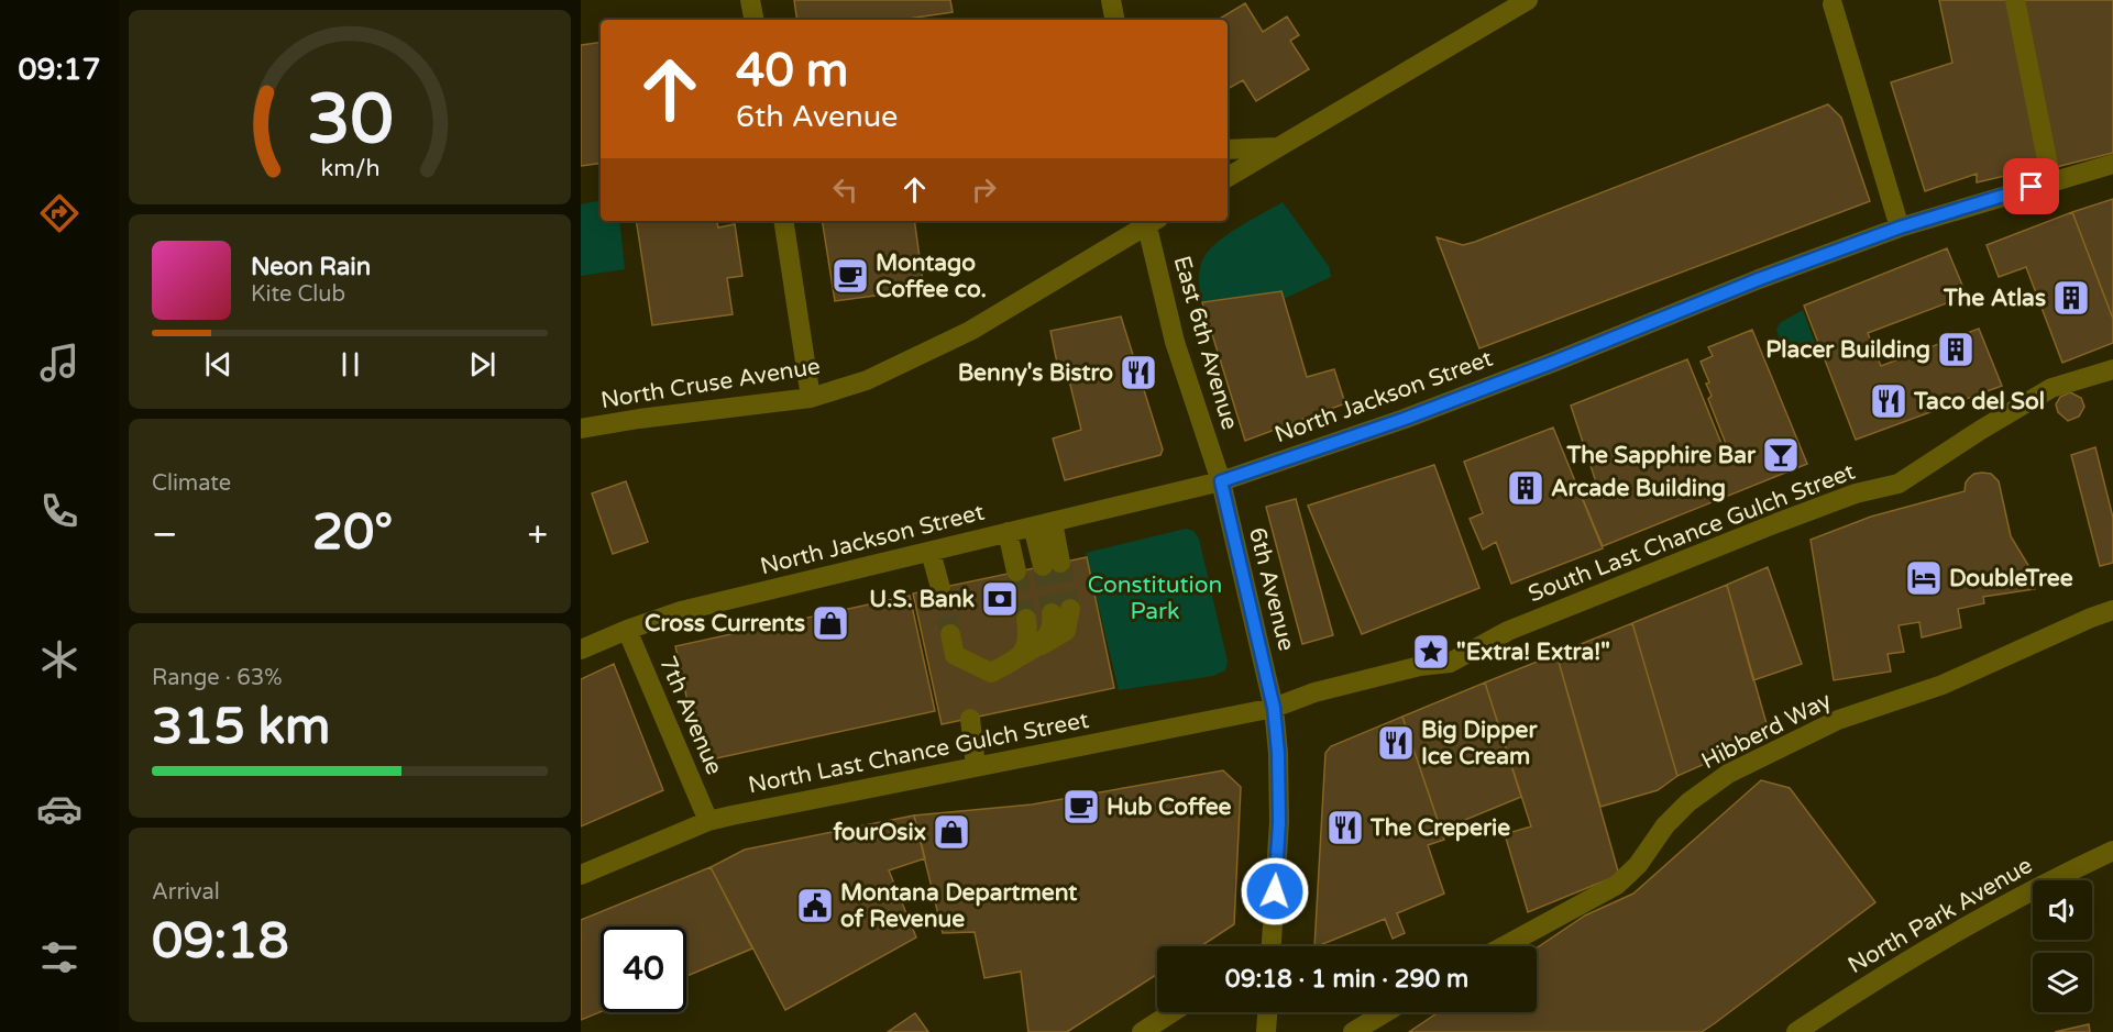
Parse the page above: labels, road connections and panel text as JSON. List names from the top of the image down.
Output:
{
  "streets": {
    "street": [
      "East 6th Avenue",
      "North Cruse Avenue",
      "North Jackson Street",
      "South Last Chance Gulch Street",
      "6th Avenue",
      "7th Avenue",
      "Hibberd Way",
      "North Last Chance Gulch Street",
      "North Park Avenue"
    ]
  },
  "crossings": [
    ["East 6th Avenue", "North Jackson Street"],
    ["East 6th Avenue", "6th Avenue"],
    ["North Jackson Street", "6th Avenue"],
    ["North Jackson Street", "7th Avenue"],
    ["South Last Chance Gulch Street", "6th Avenue"],
    ["South Last Chance Gulch Street", "North Last Chance Gulch Street"],
    ["6th Avenue", "North Last Chance Gulch Street"],
    ["7th Avenue", "North Last Chance Gulch Street"]
  ],
  "parks": ["Constitution Park"],
  "places": {
    "cafe": ["Montago Coffee co.", "Hub Coffee"],
    "building": ["The Atlas", "Placer Building", "Arcade Building"],
    "restaurant": [
      "Benny's Bistro",
      "Taco del Sol",
      "Big Dipper Ice Cream",
      "The Creperie"
    ],
    "bar": ["The Sapphire Bar"],
    "hotel": ["DoubleTree"],
    "bank": ["U.S. Bank"],
    "shop": ["Cross Currents", "fourOsix"],
    "place": ["\"Extra! Extra!\""],
    "public building": ["Montana Department of Revenue"]
  },
  "page": {
    "tabs": "09:17",
    "turn": ["40 m", "6th Avenue"],
    "song": ["Neon Rain", "Kite Club"],
    "tile": [
      "Climate",
      ["Range · 63%", "315 km"],
      ["Arrival", "09:18"]
    ],
    "heat": ["−", "20°", "+"],
    "limit": "40",
    "trip": "09:18 · 1 min · 290 m",
    "gauge": ["30", "km/h"]
  }
}
